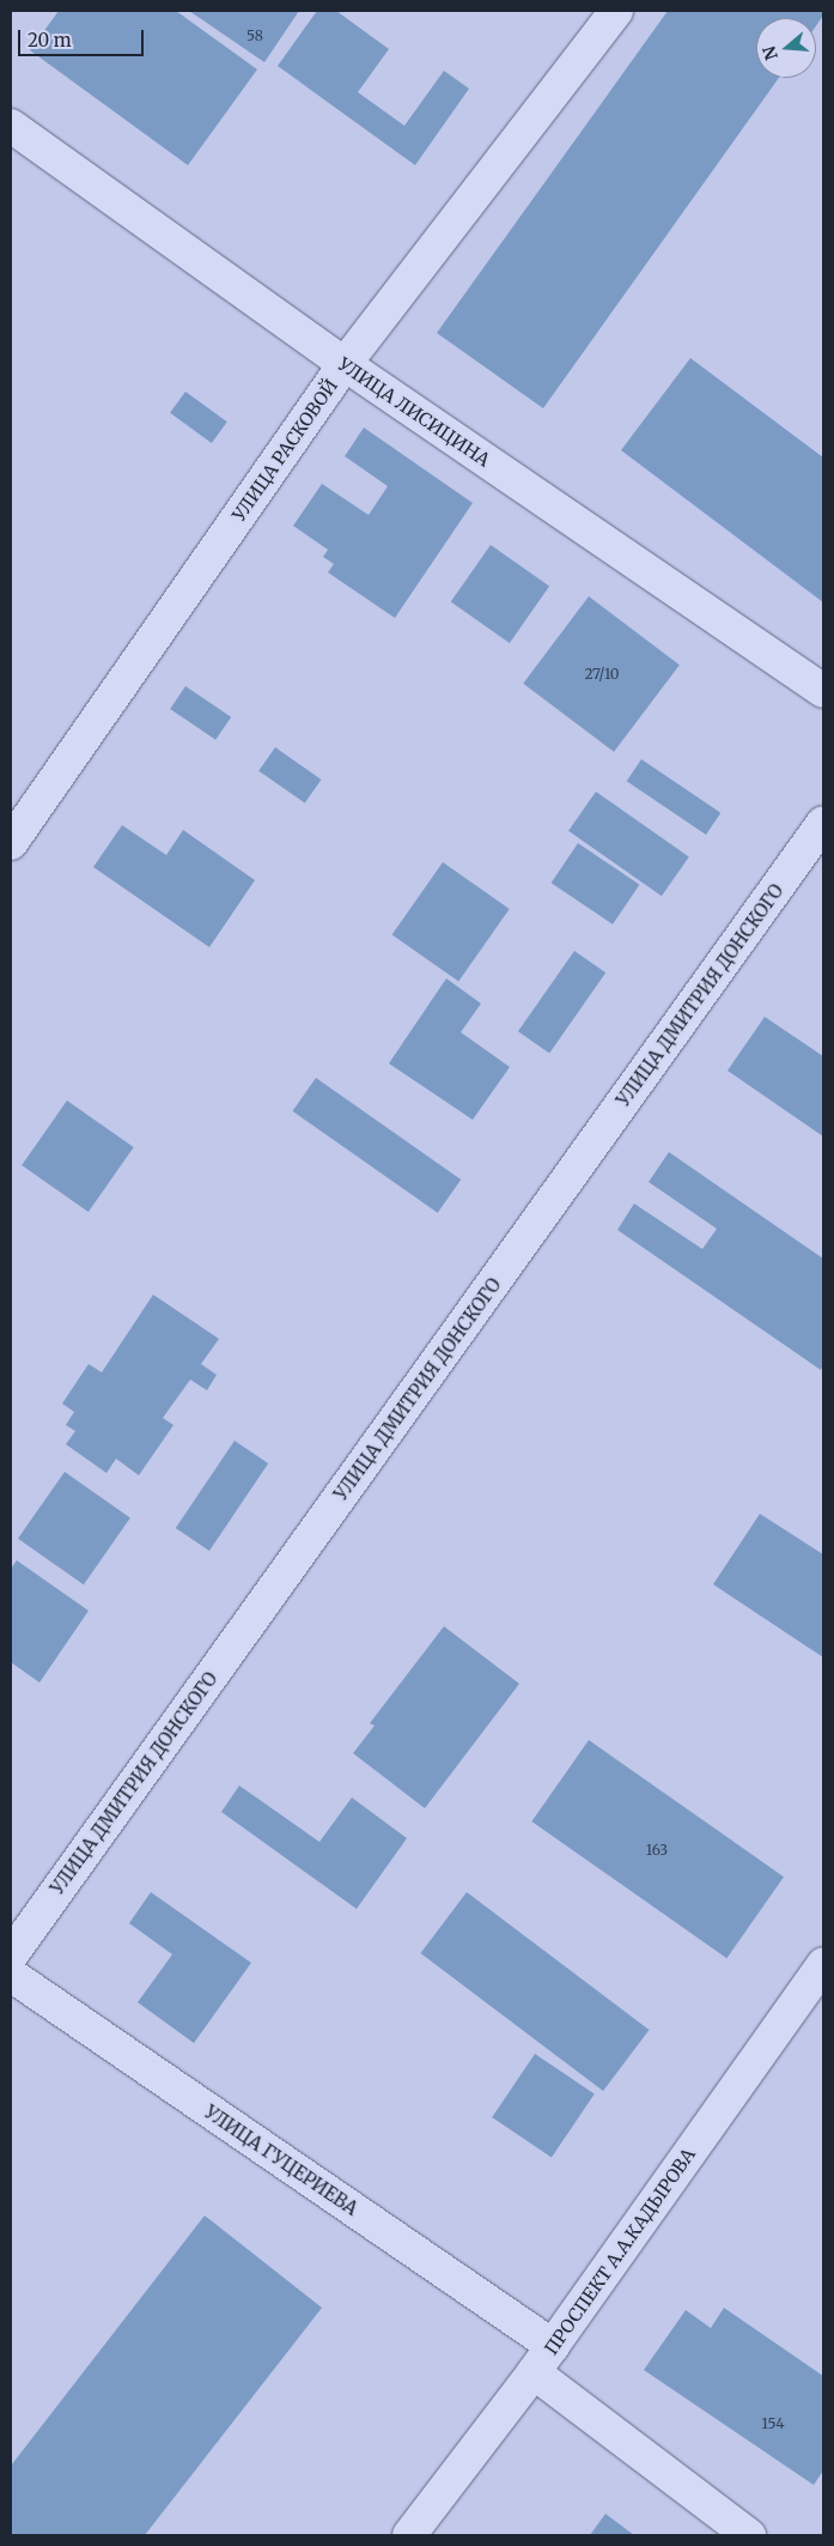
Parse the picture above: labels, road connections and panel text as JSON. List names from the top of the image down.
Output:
{
  "streets": {
    "street": [
      "УЛИЦА ЛИСИЦИНА",
      "УЛИЦА РАСКОВОЙ",
      "УЛИЦА ДМИТРИЯ ДОНСКОГО",
      "УЛИЦА ГУЦЕРИЕВА",
      "ПРОСПЕКТ А.А.КАДЫРОВА"
    ]
  },
  "crossings": [
    ["УЛИЦА ЛИСИЦИНА", "УЛИЦА РАСКОВОЙ"],
    ["УЛИЦА ГУЦЕРИЕВА", "ПРОСПЕКТ А.А.КАДЫРОВА"]
  ],
  "house_numbers": [
    "58",
    "27/10",
    "163",
    "154"
  ],
  "scale_bar": "20 m",
  "north": "left"
}
